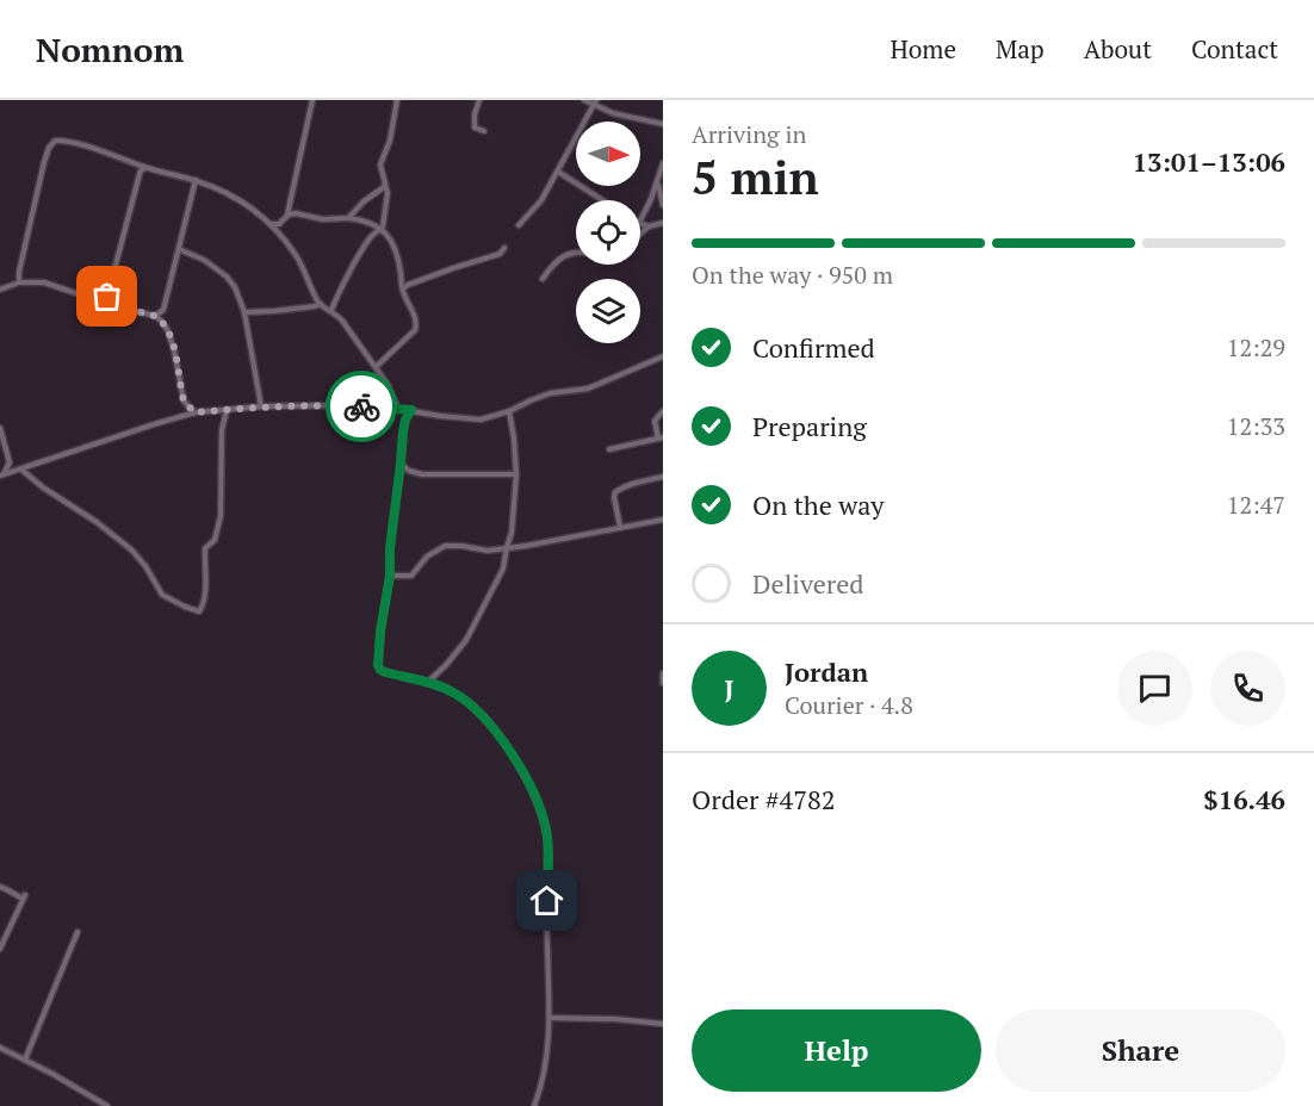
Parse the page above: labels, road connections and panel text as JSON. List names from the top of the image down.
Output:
{
  "north": "right",
  "page": {
    "header": "Nomnom",
    "nav": [
      "Home",
      "Map",
      "About",
      "Contact"
    ],
    "heading": ["5 min", "Arriving in", "13:01–13:06"],
    "panel": [
      "Jordan",
      "Courier · 4.8",
      "Order #4782",
      "$16.46"
    ],
    "bar": "On the way · 950 m",
    "list": [
      ["Confirmed", "12:29"],
      ["Preparing", "12:33"],
      ["On the way", "12:47"],
      "Delivered"
    ],
    "round": "J",
    "buttons": ["Help", "Share"]
  }
}
